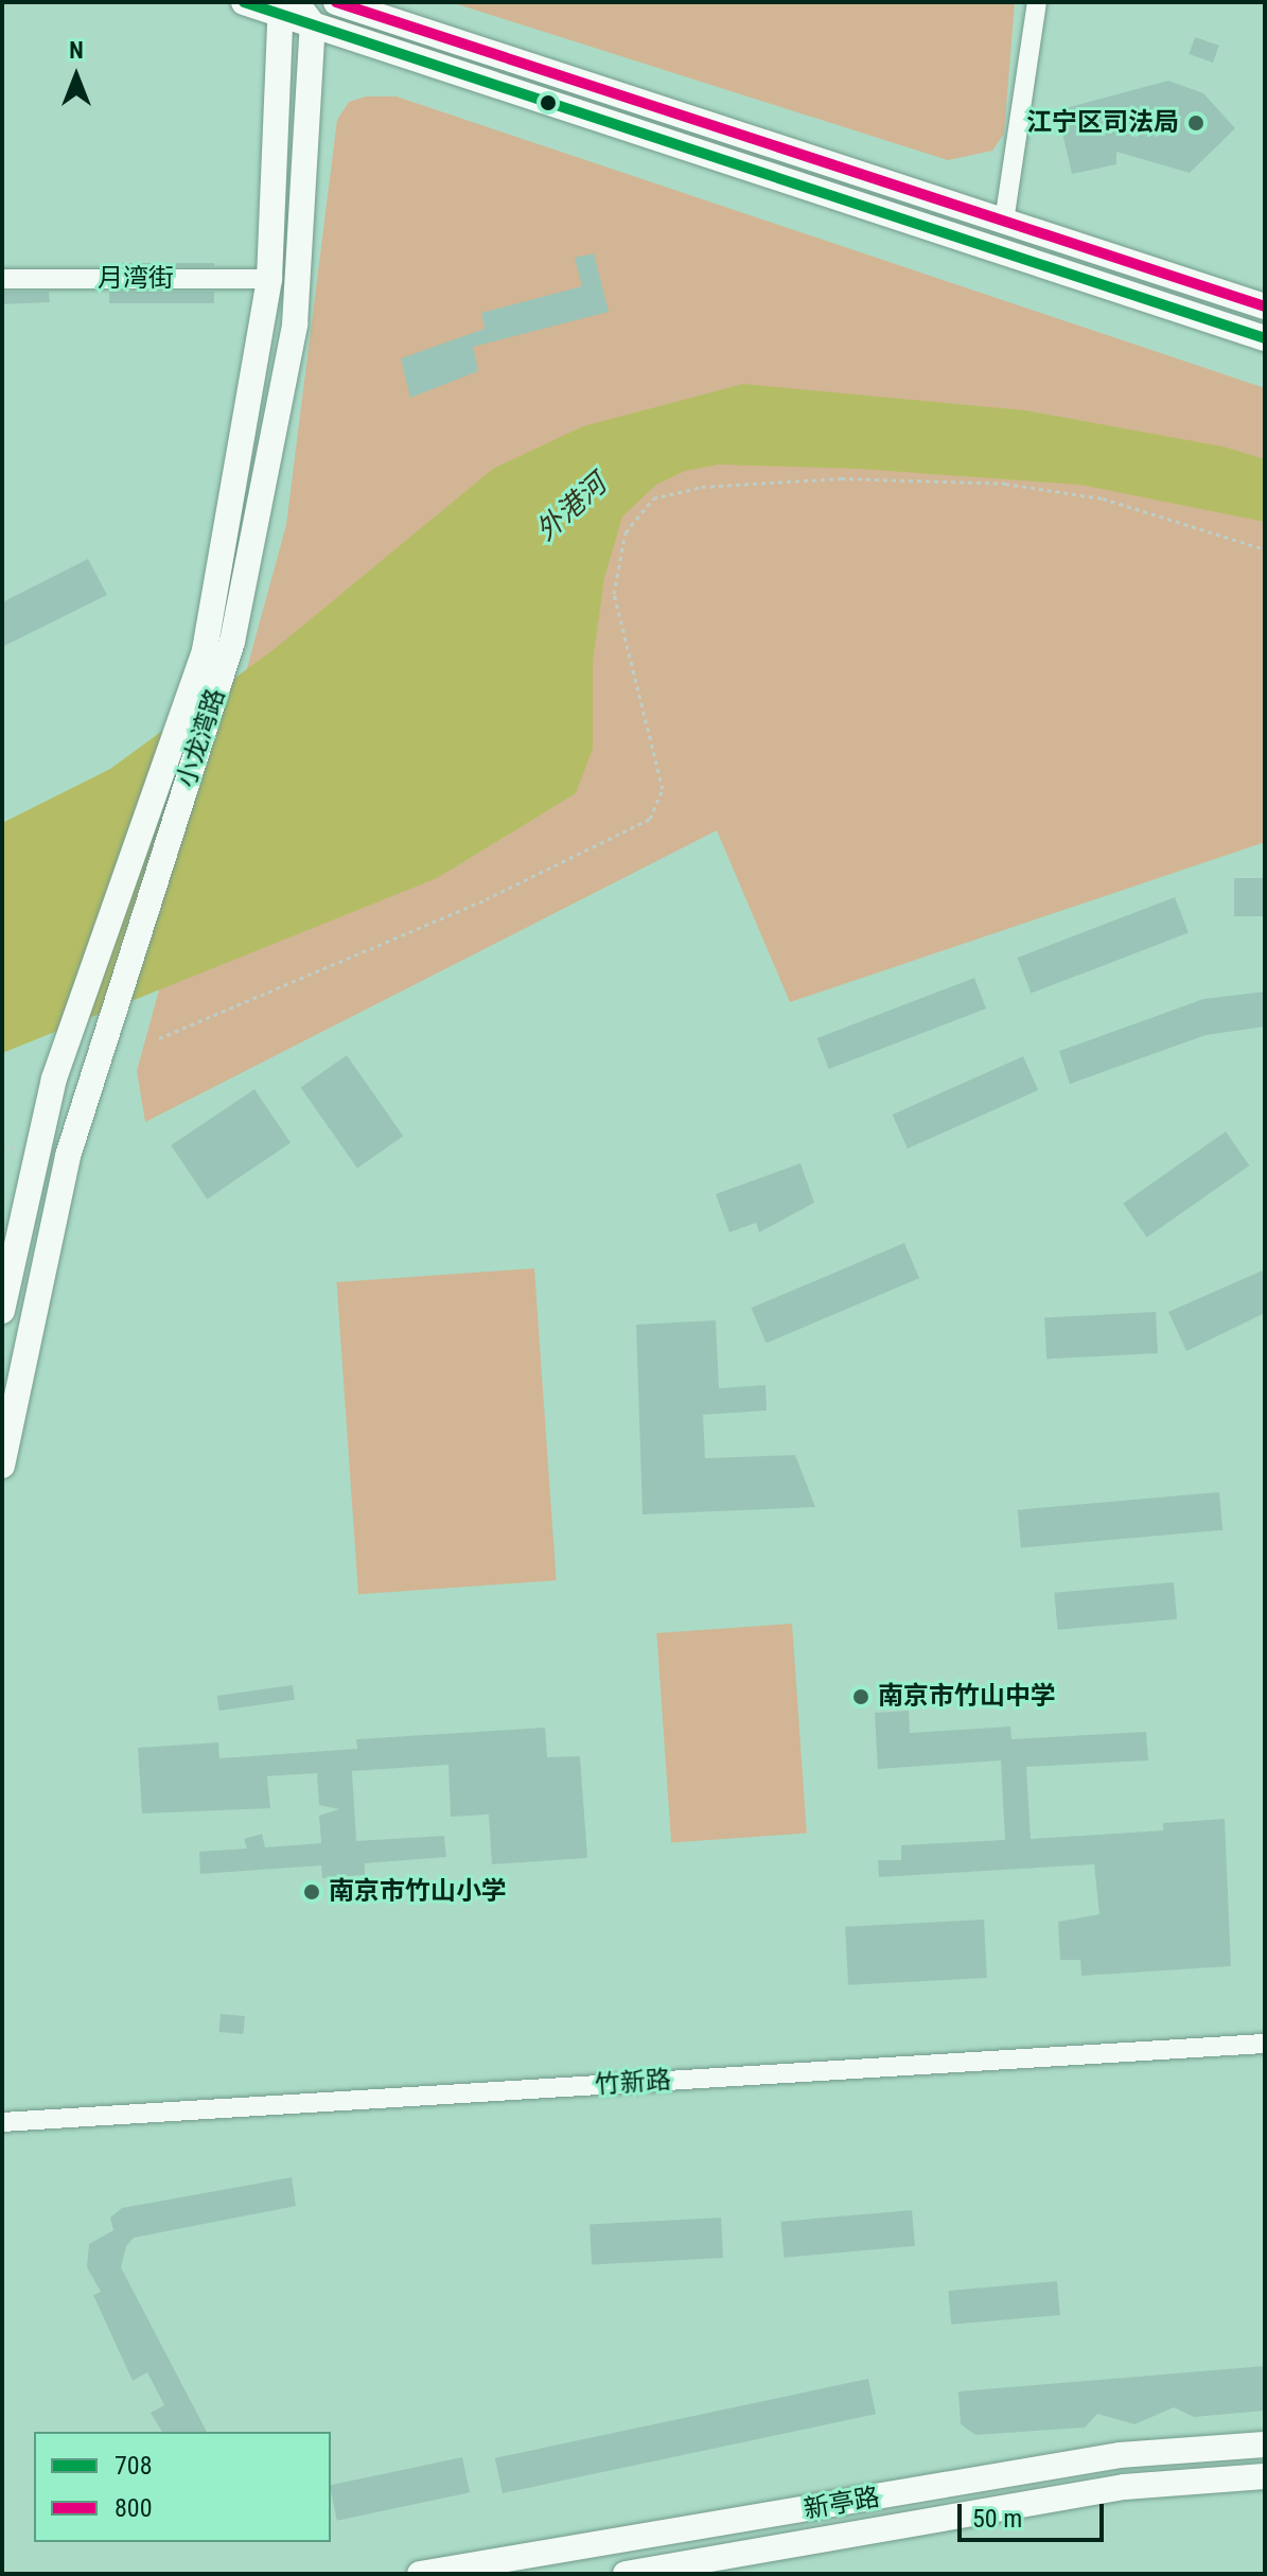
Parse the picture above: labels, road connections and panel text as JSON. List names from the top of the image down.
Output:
{
  "streets": {
    "main road": ["小龙湾路", "新亭路"],
    "street": ["月湾街", "竹新路"]
  },
  "crossings": [
    ["月湾街", "小龙湾路"]
  ],
  "water": ["外港河"],
  "places": ["江宁区司法局", "南京市竹山中学", "南京市竹山小学"],
  "lines": ["transit line 708", "transit line 800"],
  "legend": ["708", "800"],
  "scale_bar": "50 m",
  "north": "top"
}
